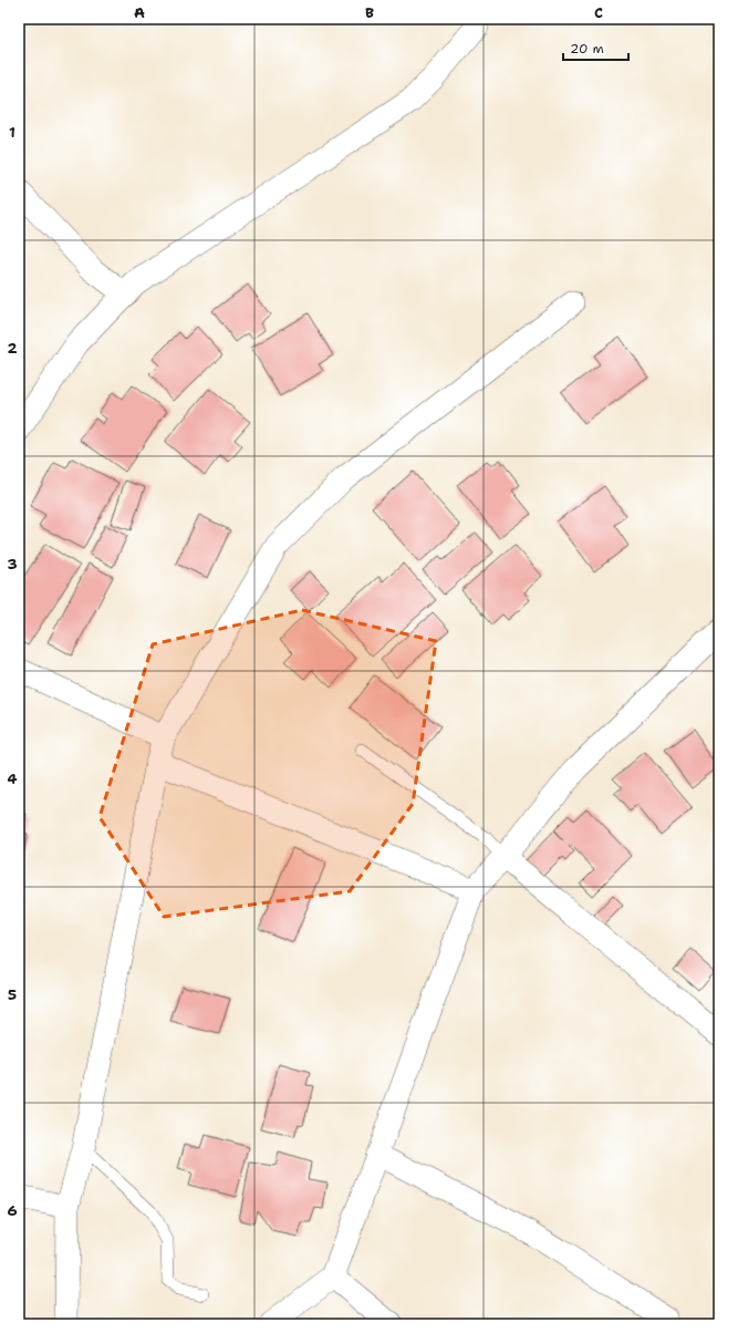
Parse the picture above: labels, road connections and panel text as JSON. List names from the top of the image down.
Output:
{
  "scale_bar": "20 m",
  "grid": {
    "columns": ["A", "B", "C"],
    "rows": [
      "1",
      "2",
      "3",
      "4",
      "5",
      "6"
    ]
  }
}
